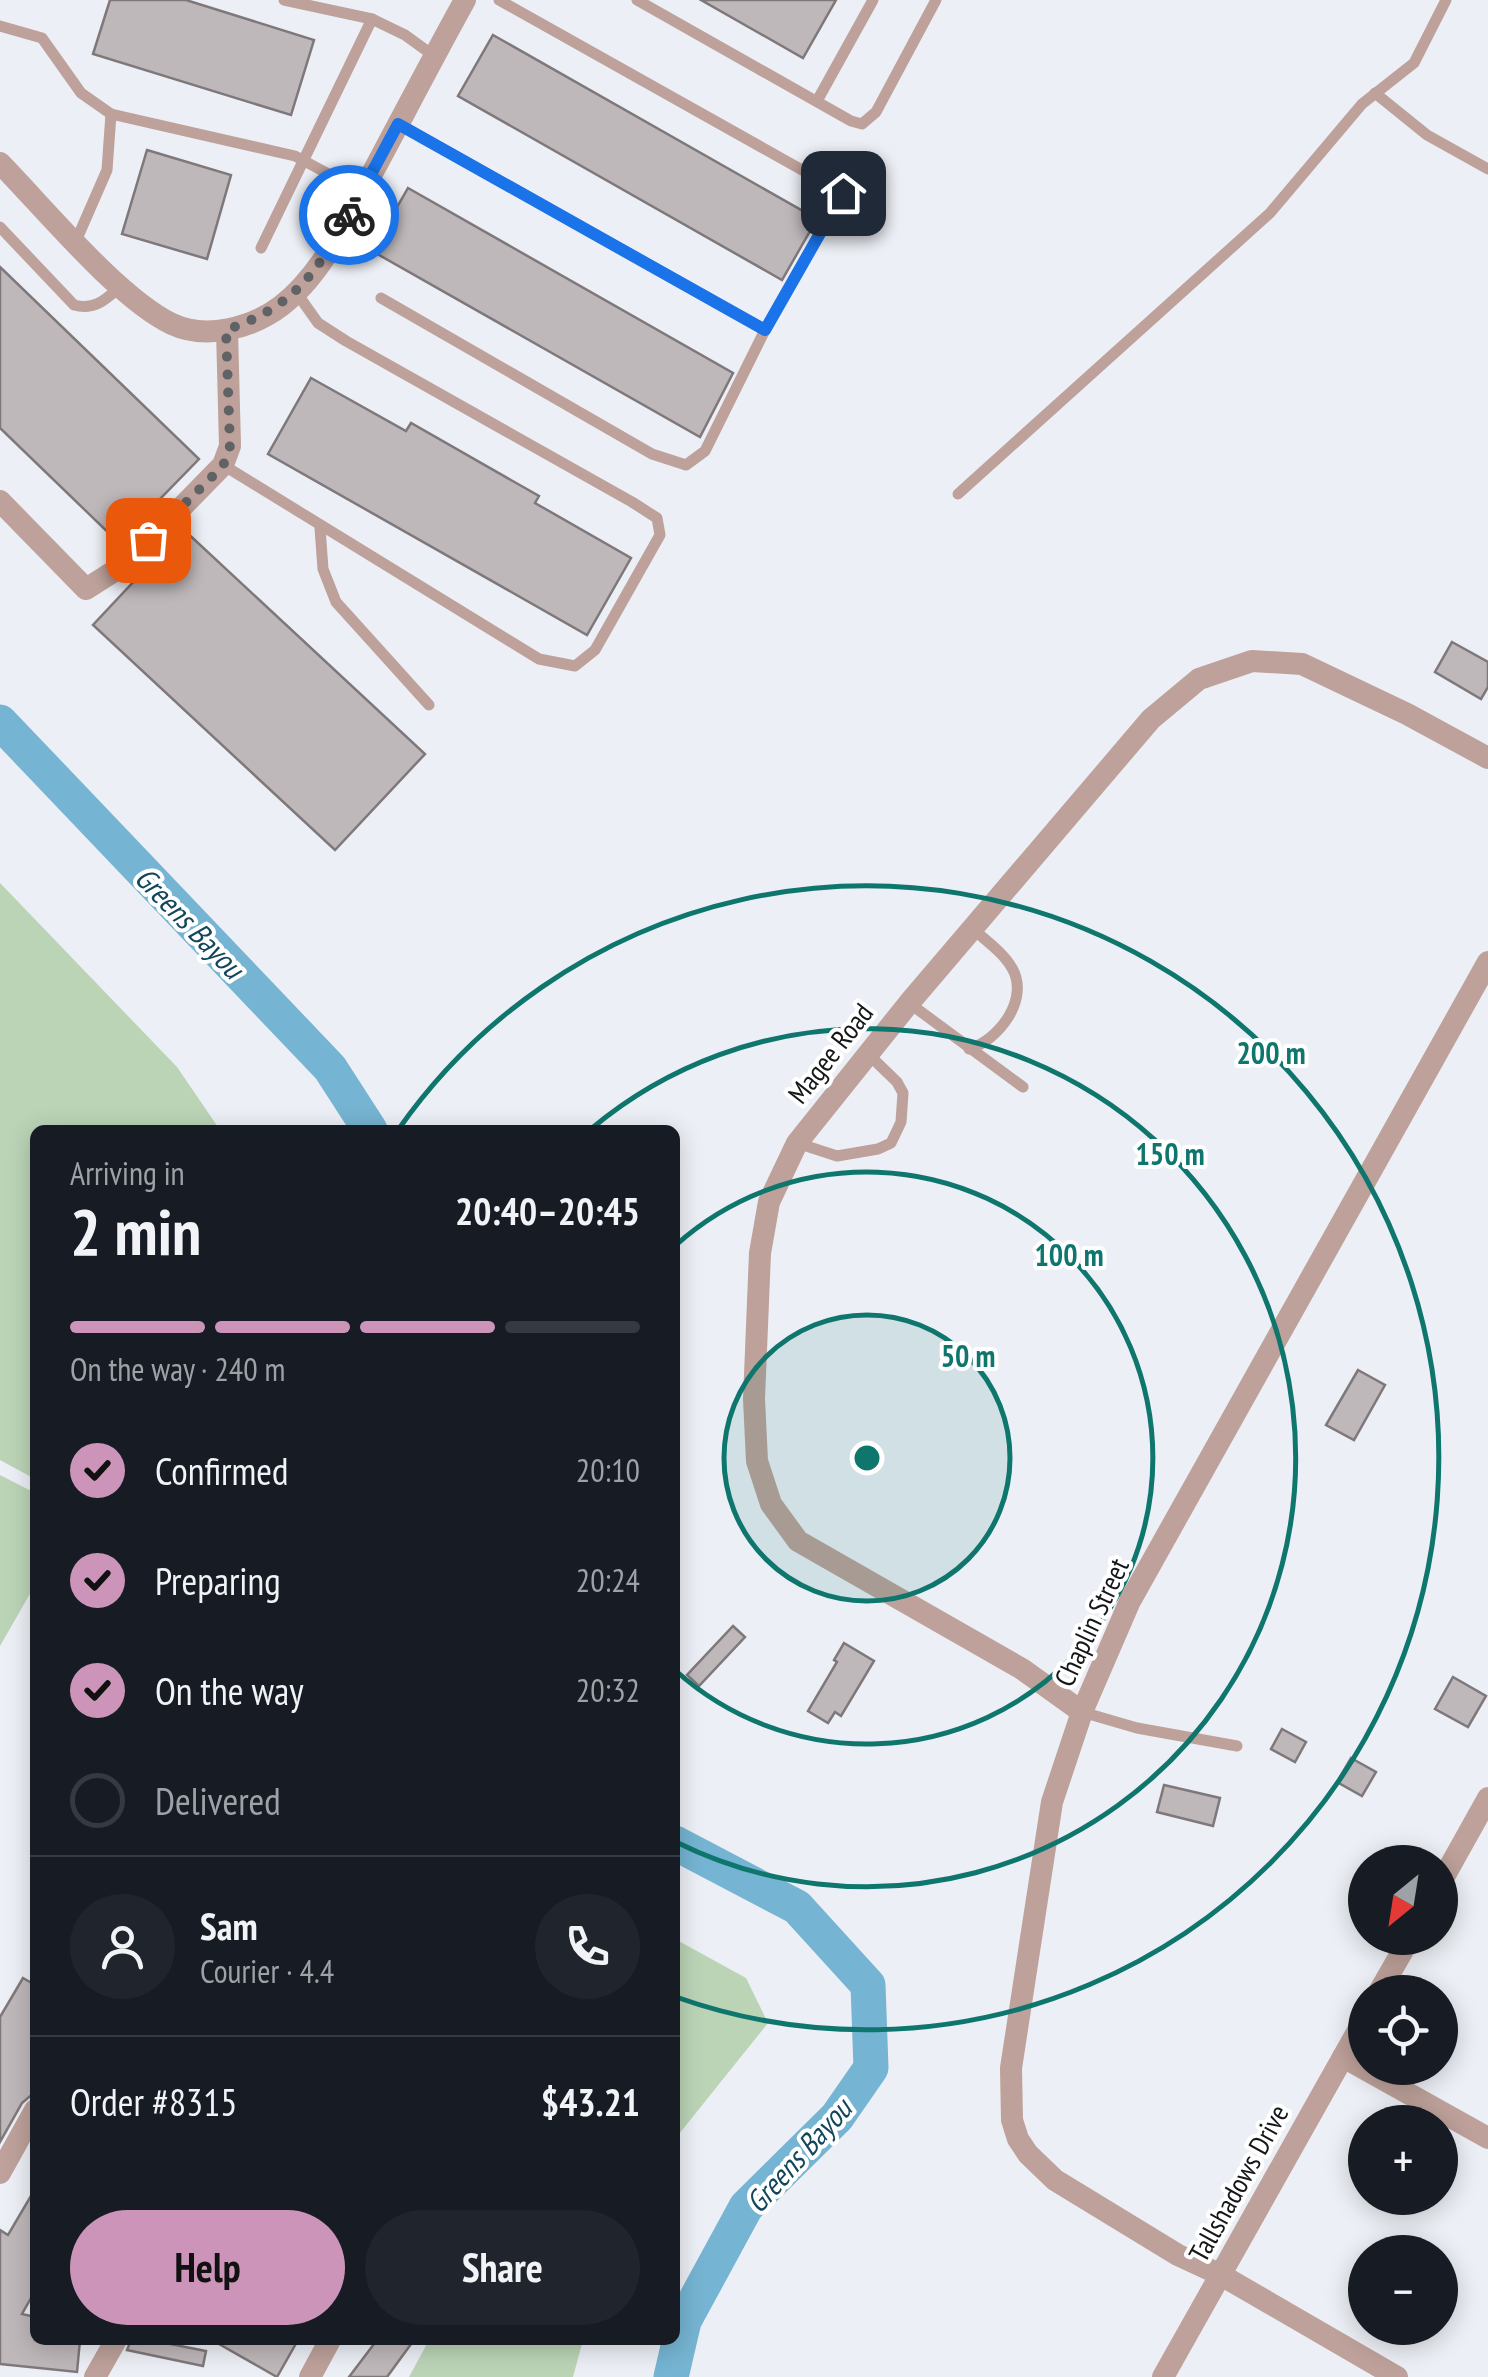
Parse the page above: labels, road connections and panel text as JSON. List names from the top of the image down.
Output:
{
  "streets": {
    "street": ["Magee Road", "Chaplin Street", "Tallshadows Drive"]
  },
  "crossings": [
    ["Magee Road", "Chaplin Street"],
    ["Chaplin Street", "Tallshadows Drive"]
  ],
  "water": ["Greens Bayou"],
  "north": "bottom left",
  "page": {
    "heading": ["2 min", "Arriving in", "20:40–20:45"],
    "panel": [
      "Sam",
      "Courier · 4.4",
      "Order #8315",
      "$43.21"
    ],
    "bar": "On the way · 240 m",
    "list": [
      ["Confirmed", "20:10"],
      ["Preparing", "20:24"],
      ["On the way", "20:32"],
      "Delivered"
    ],
    "map_buttons": ["+", "−"],
    "buttons": ["Help", "Share"]
  },
  "rings": [
    "200 m",
    "150 m",
    "100 m",
    "50 m"
  ]
}
